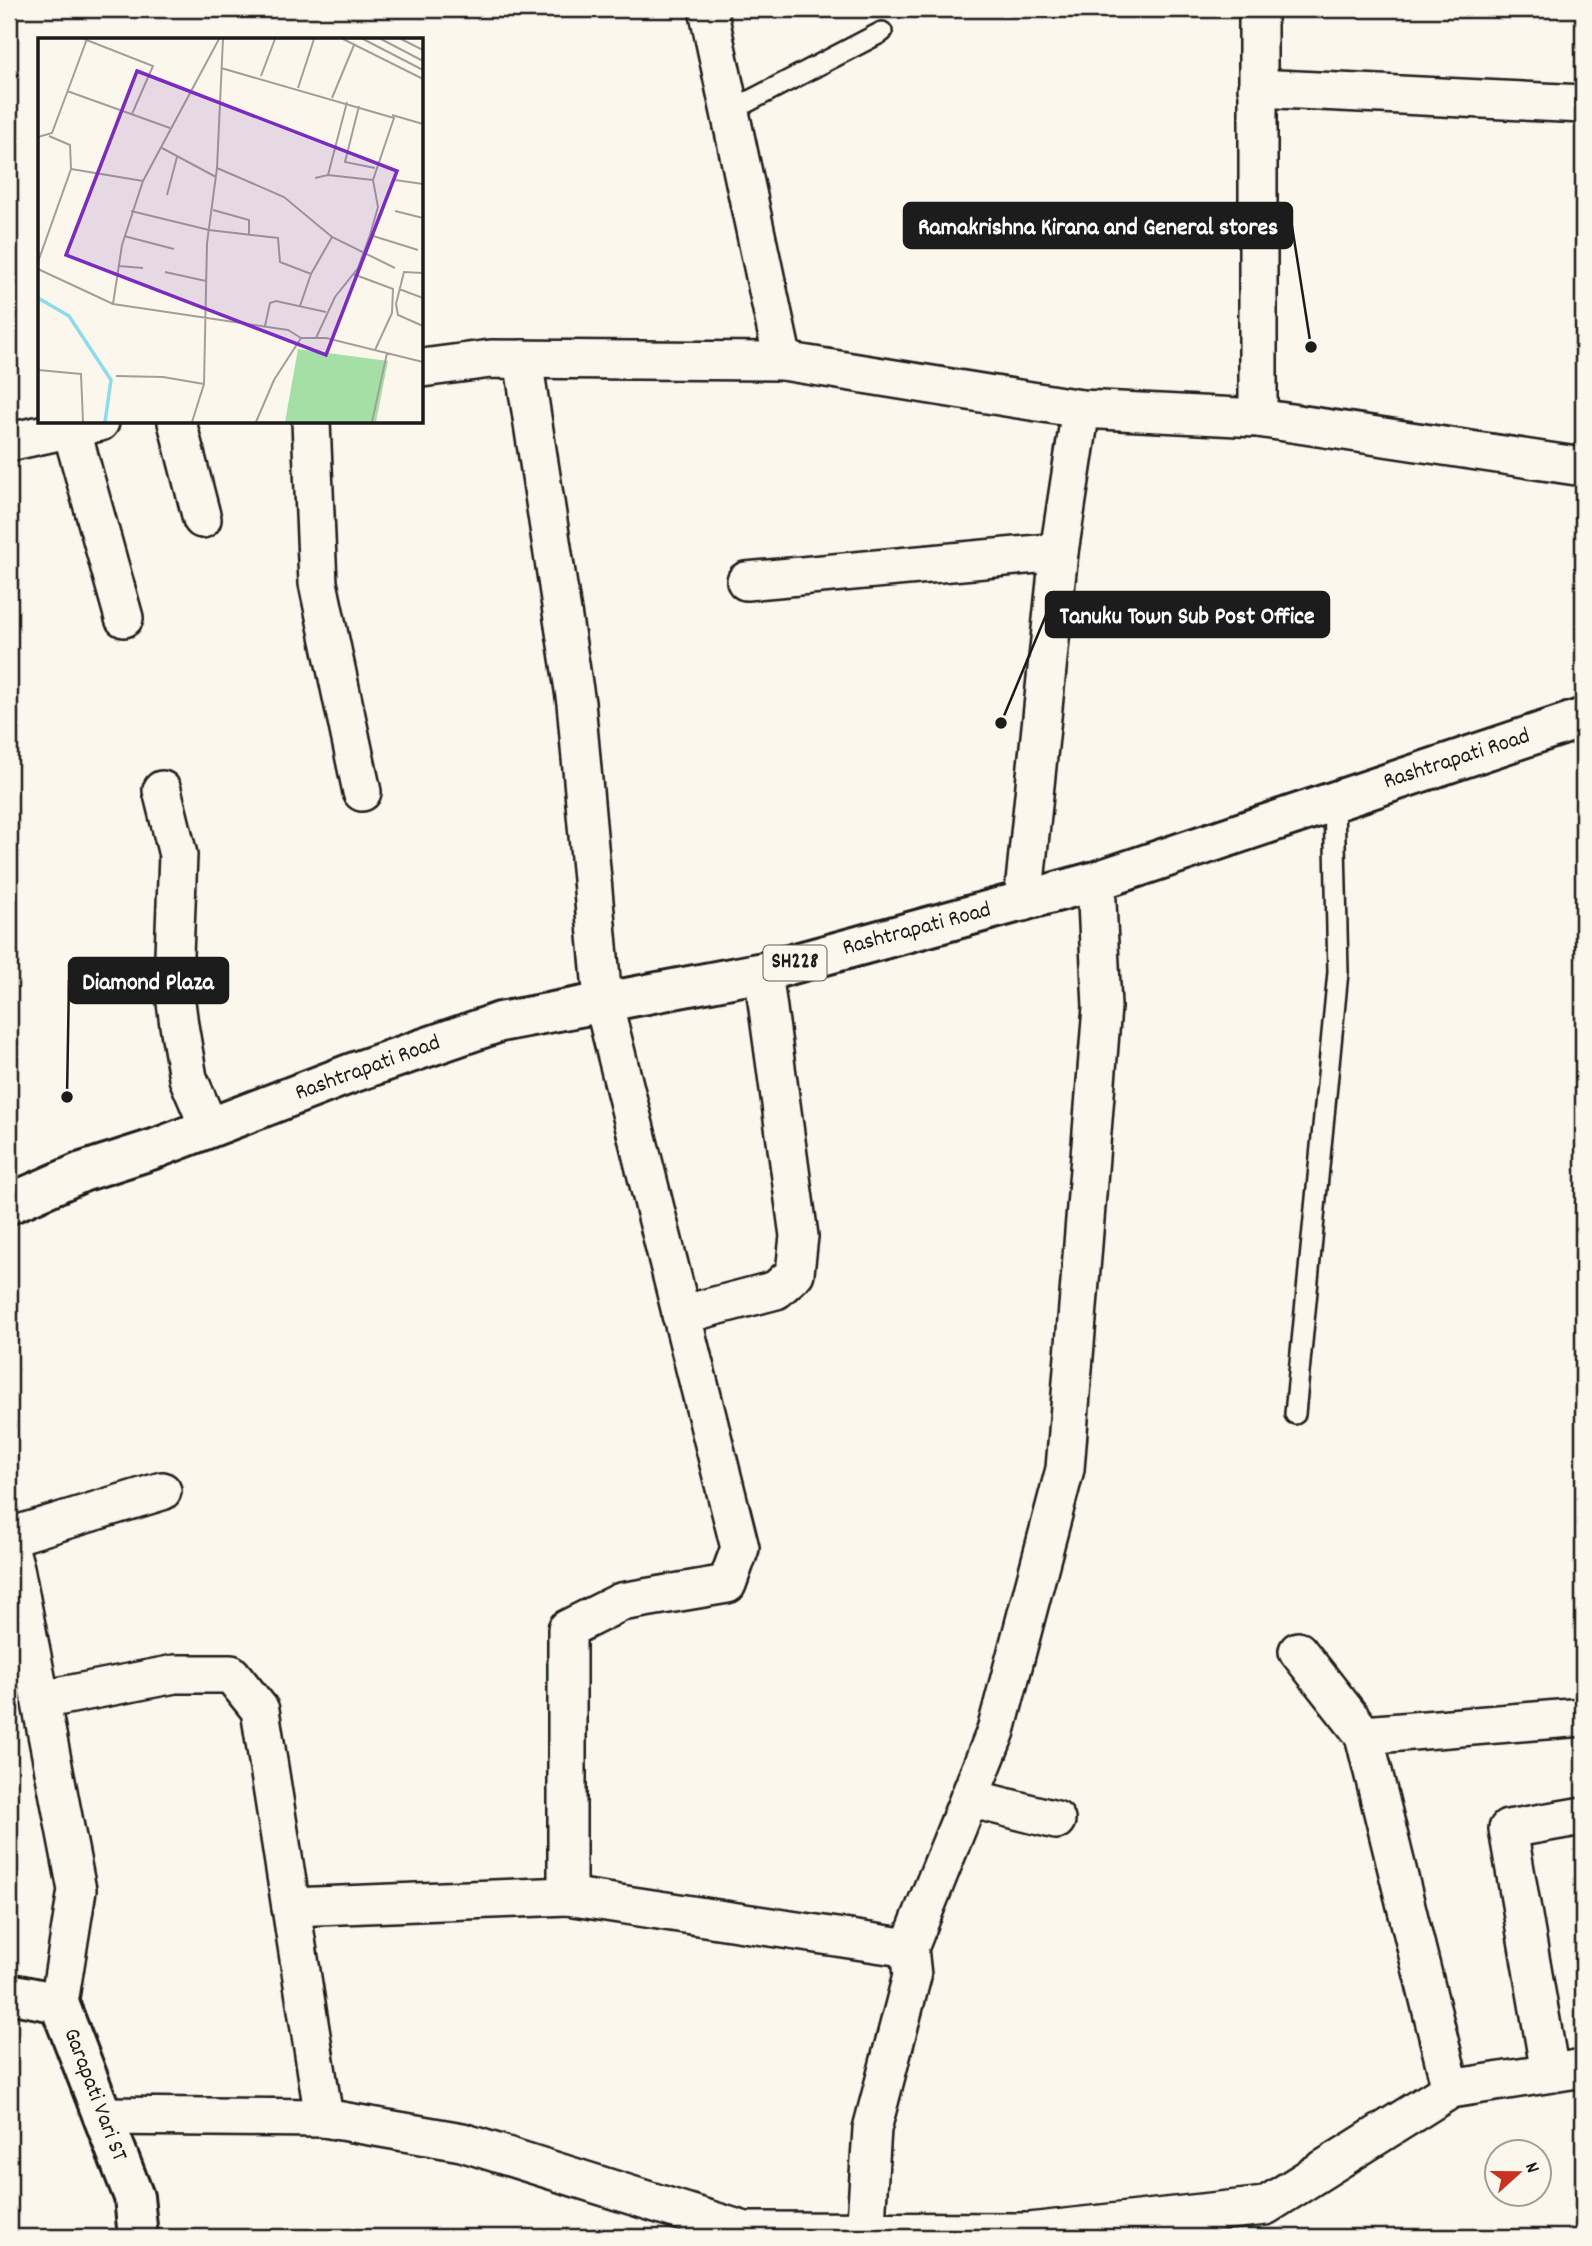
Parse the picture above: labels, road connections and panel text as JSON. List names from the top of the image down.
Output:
{
  "streets": {
    "main road": ["Rashtrapati Road", "SH228", "Garapati Vari ST"]
  },
  "places": ["Ramakrishna Kirana and General stores", "Tanuku Town Sub Post Office", "Diamond Plaza"],
  "north": "right"
}
